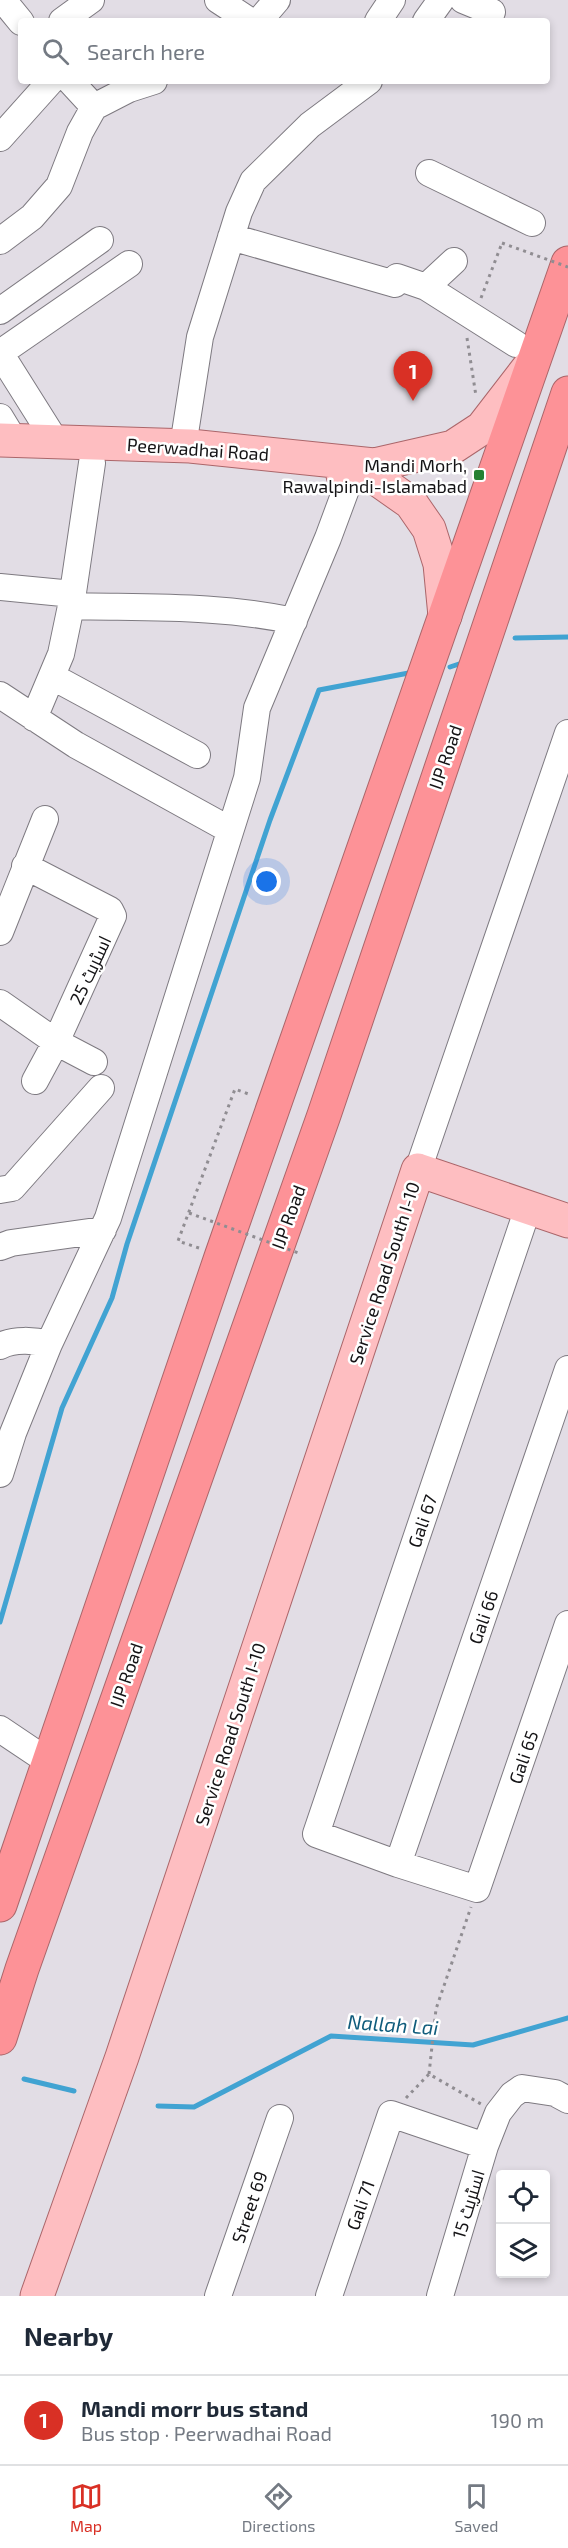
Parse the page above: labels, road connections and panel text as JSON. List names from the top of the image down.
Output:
{
  "streets": {
    "highway": ["IJP Road"],
    "main road": ["Peerwadhai Road", "Service Road South I-10"],
    "street": [
      "اسٹریٹ 25",
      "Gali 67",
      "Gali 66",
      "Gali 65",
      "اسٹریٹ 15",
      "Gali 71",
      "Street 69"
    ]
  },
  "crossings": [
    ["Gali 67", "Gali 66"]
  ],
  "water": ["Nallah Lai"],
  "places": {
    "transit": ["Mandi Morh, Rawalpindi-Islamabad"]
  },
  "page": {
    "search": "Search here",
    "pins": "1",
    "heading": "Nearby",
    "list": [
      {
        "mark": "1",
        "name": "Mandi morr bus stand",
        "note": "Bus stop · Peerwadhai Road",
        "value": "190 m"
      }
    ],
    "nav": ["Map", "Directions", "Saved"]
  }
}
